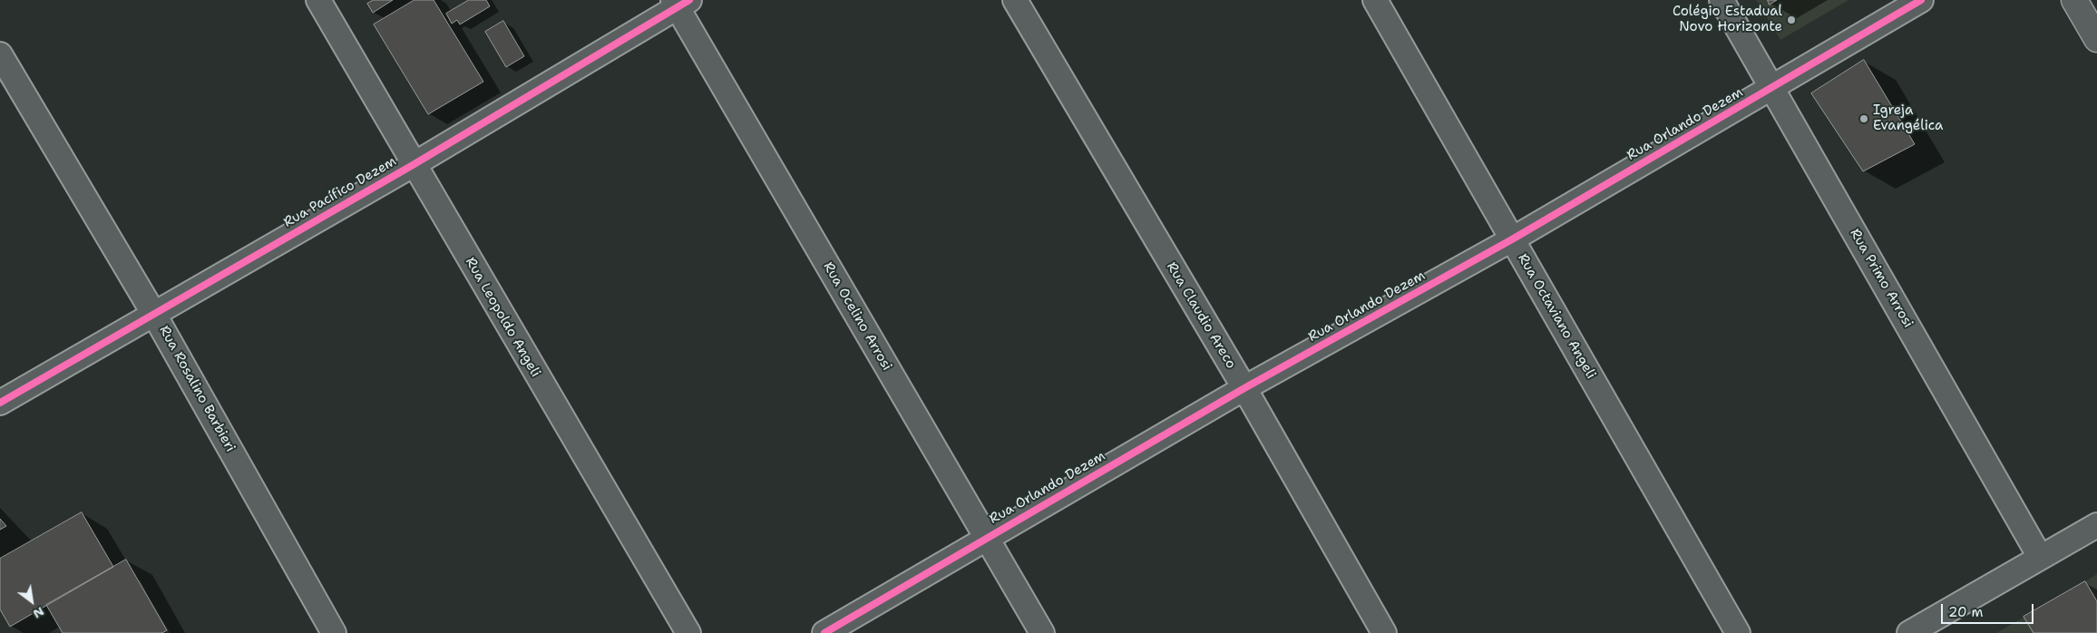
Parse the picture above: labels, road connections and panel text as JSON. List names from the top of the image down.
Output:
{
  "streets": {
    "street": [
      "Rua Orlando Dezem",
      "Rua Pacífico Dezem",
      "Rua Primo Arrosi",
      "Rua Claudio Areco",
      "Rua Ocelino Arrosi",
      "Rua Octaviano Angeli",
      "Rua Leopoldo Angeli",
      "Rua Rosalino Barbieri"
    ]
  },
  "crossings": [
    ["Rua Orlando Dezem", "Rua Primo Arrosi"],
    ["Rua Orlando Dezem", "Rua Claudio Areco"],
    ["Rua Orlando Dezem", "Rua Ocelino Arrosi"],
    ["Rua Orlando Dezem", "Rua Octaviano Angeli"],
    ["Rua Pacífico Dezem", "Rua Ocelino Arrosi"],
    ["Rua Pacífico Dezem", "Rua Leopoldo Angeli"],
    ["Rua Pacífico Dezem", "Rua Rosalino Barbieri"]
  ],
  "places": ["Colégio Estadual Novo Horizonte", "Igreja Evangélica"],
  "scale_bar": "20 m",
  "north": "bottom right"
}
